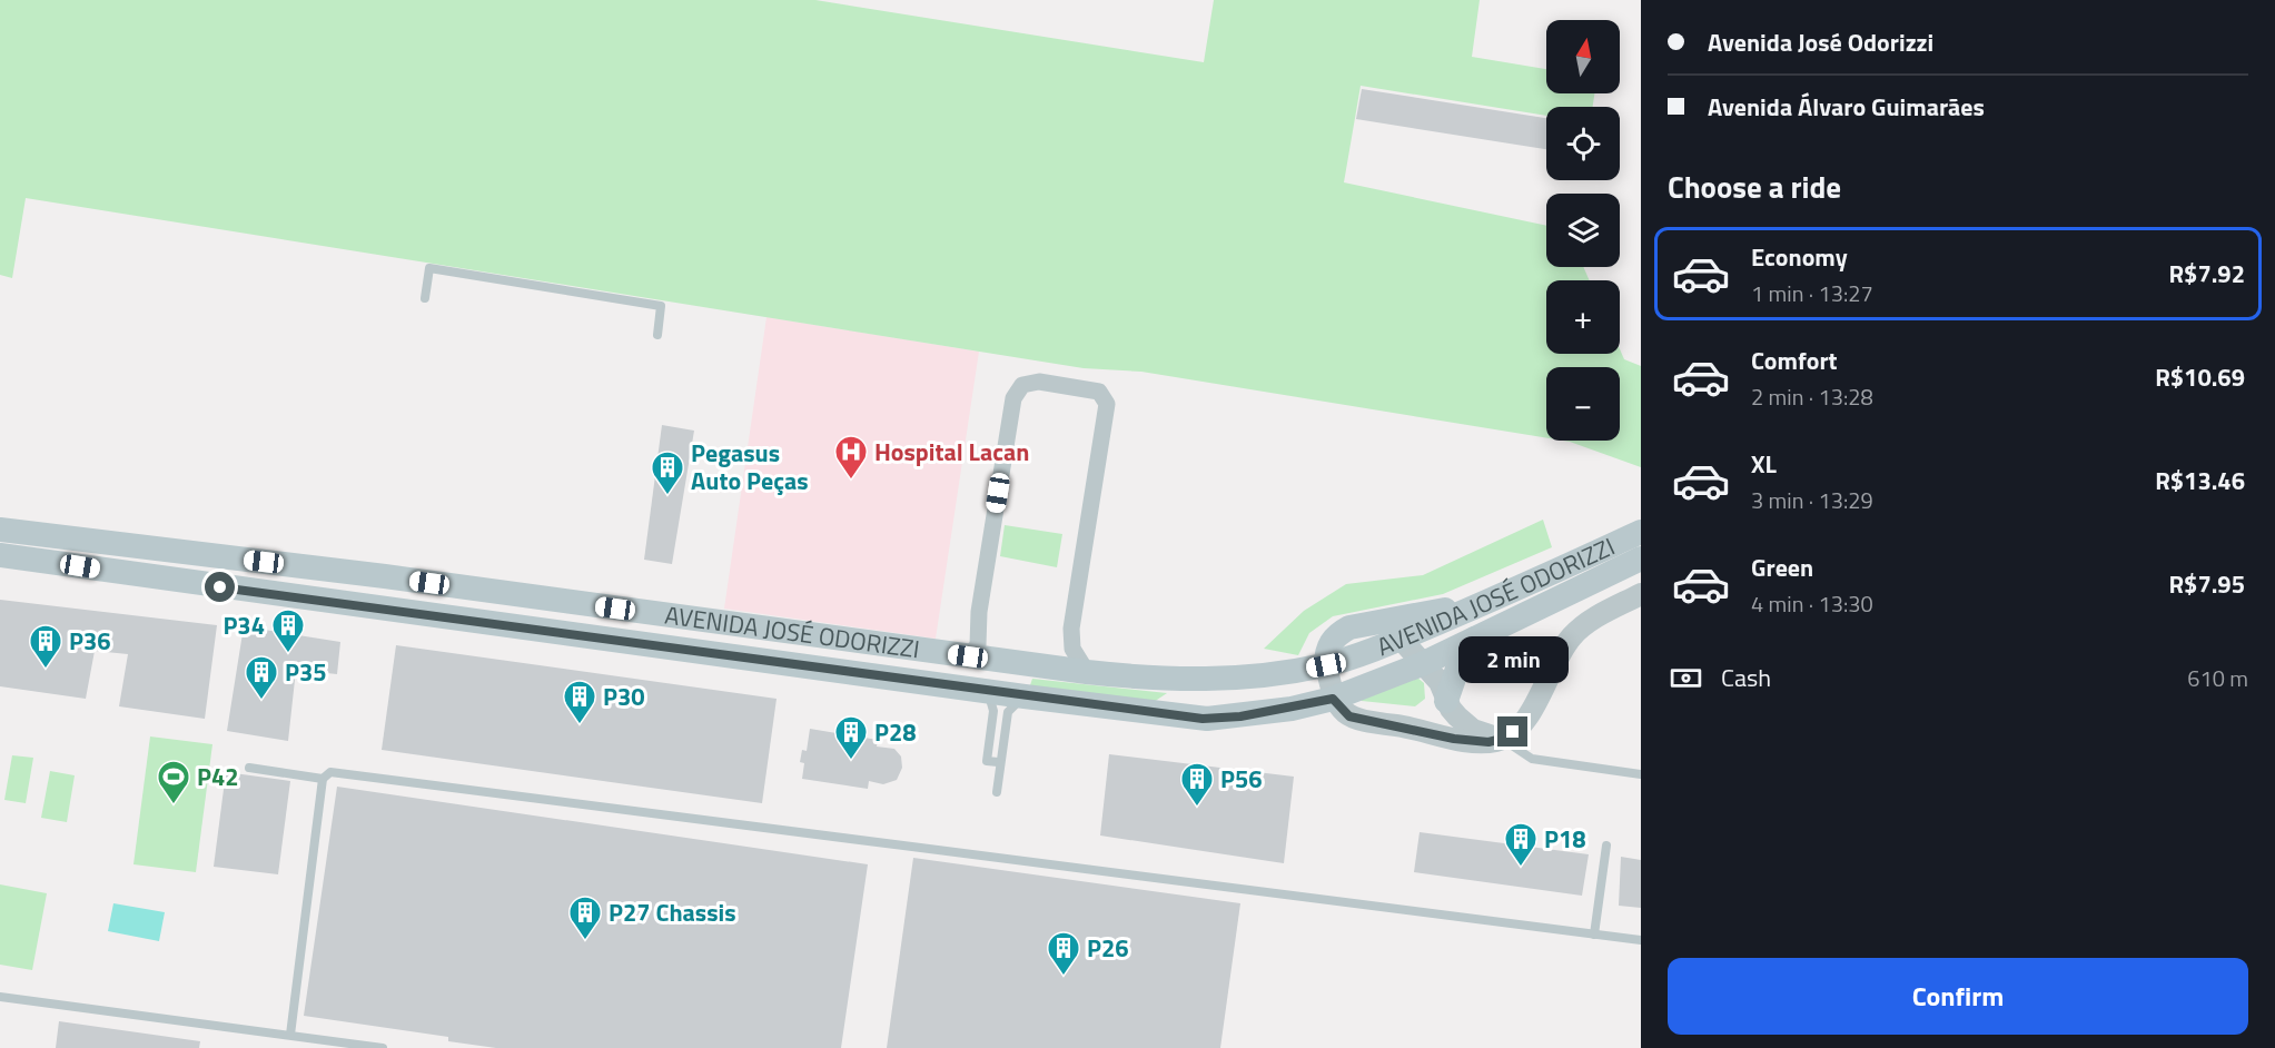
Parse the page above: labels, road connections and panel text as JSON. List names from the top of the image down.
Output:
{
  "streets": {
    "main road": ["AVENIDA JOSÉ ODORIZZI"]
  },
  "places": {
    "hospital": ["Hospital Lacan"],
    "building": [
      "Pegasus Auto Peças",
      "P34",
      "P36",
      "P35",
      "P30",
      "P28",
      "P56",
      "P18",
      "P27 Chassis",
      "P26"
    ],
    "sports": ["P42"]
  },
  "north": "top",
  "page": {
    "banner": ["Avenida José Odorizzi", "Avenida Álvaro Guimarães"],
    "map_buttons": ["+", "−"],
    "heading": "Choose a ride",
    "list": [
      {
        "name": "Economy",
        "note": "1 min · 13:27",
        "value": "R$7.92"
      },
      {
        "name": "Comfort",
        "note": "2 min · 13:28",
        "value": "R$10.69"
      },
      {
        "name": "XL",
        "note": "3 min · 13:29",
        "value": "R$13.46"
      },
      {
        "name": "Green",
        "note": "4 min · 13:30",
        "value": "R$7.95"
      }
    ],
    "bubble": "2 min",
    "pay": ["Cash", "610 m"],
    "buttons": "Confirm"
  }
}
